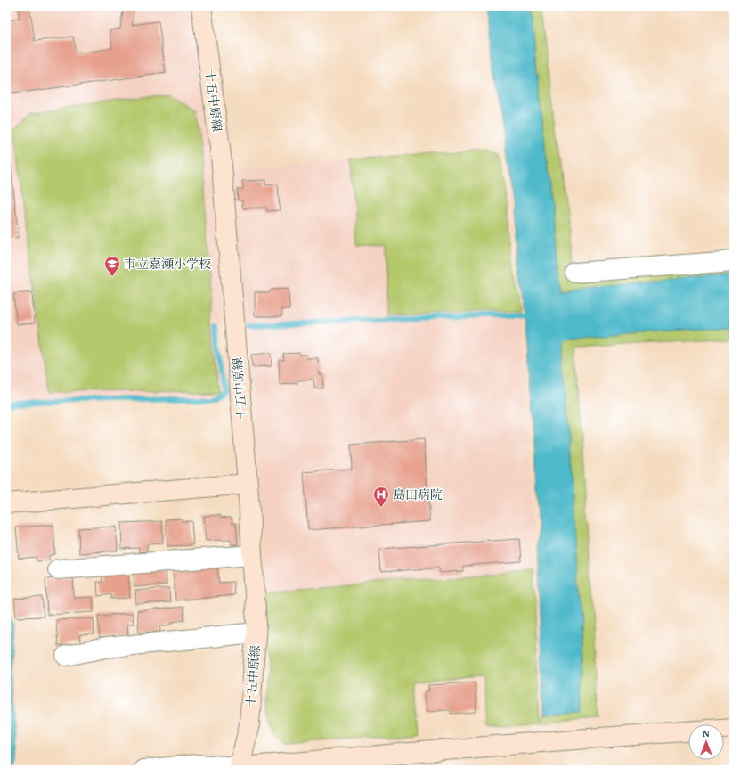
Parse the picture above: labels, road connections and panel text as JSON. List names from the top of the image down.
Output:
{
  "streets": {
    "main road": ["十五中原線"]
  },
  "places": {
    "school or university": ["市立嘉瀬小学校"],
    "hospital": ["島田病院"]
  },
  "north": "top"
}
